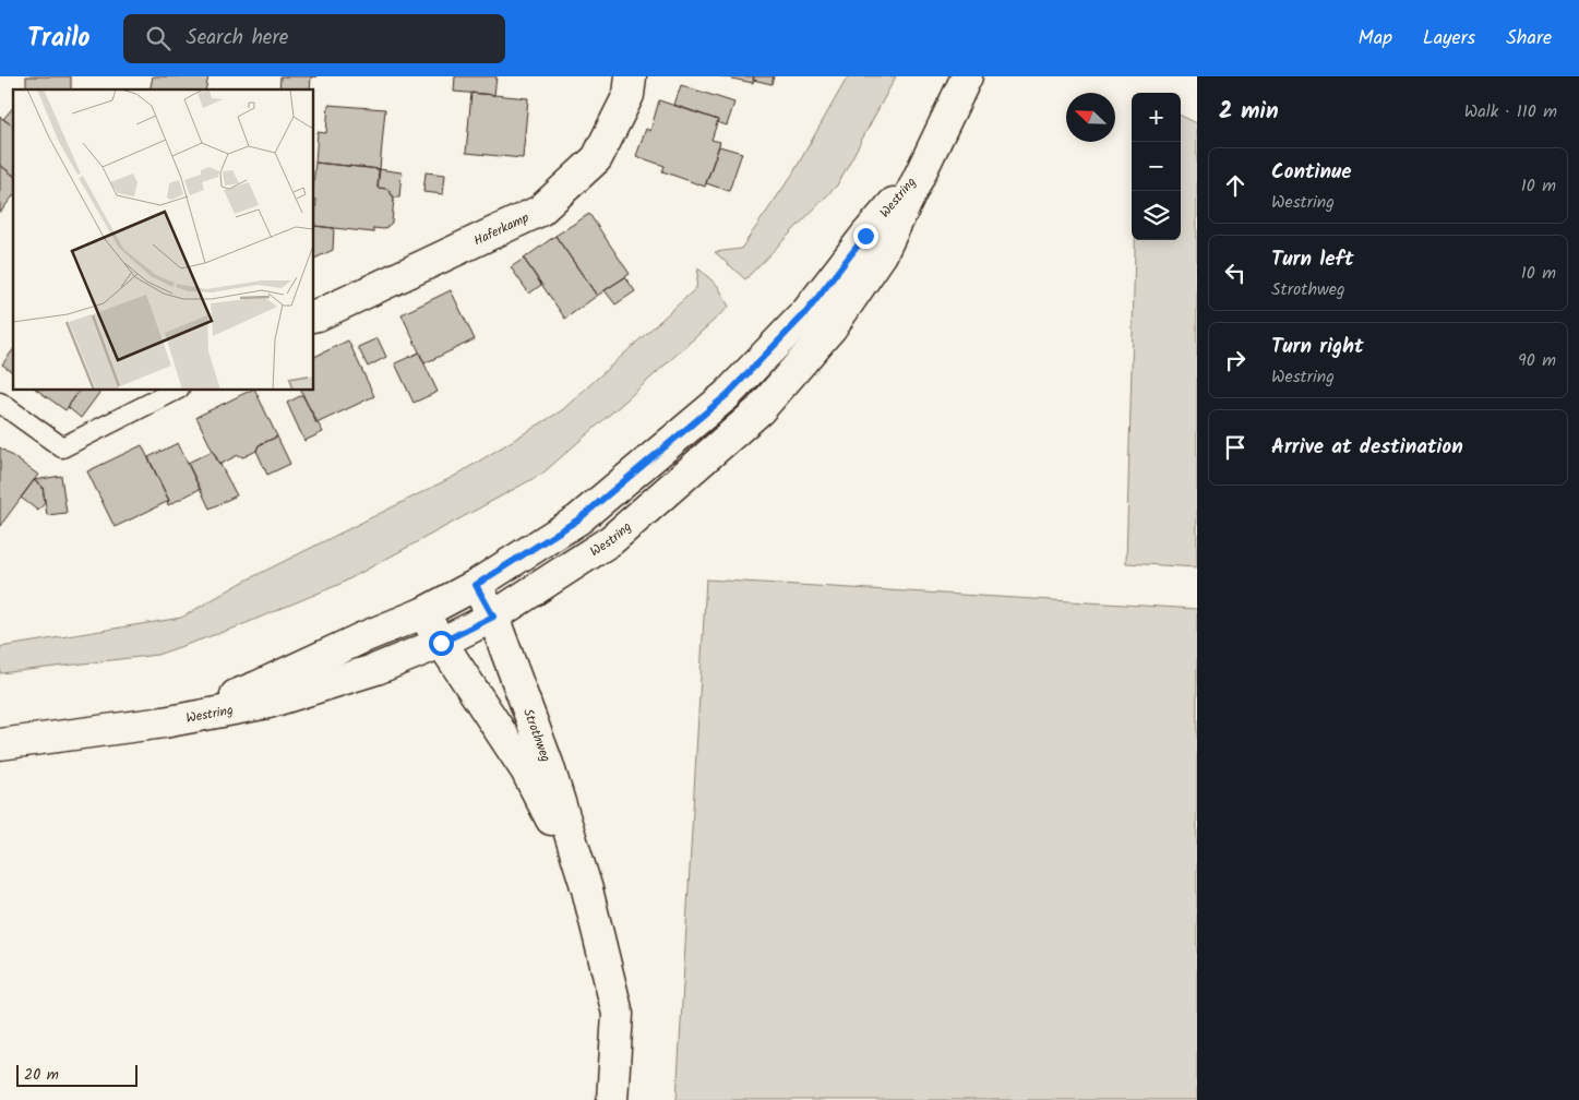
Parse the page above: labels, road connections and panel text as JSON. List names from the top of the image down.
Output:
{
  "streets": {
    "street": ["Westring", "Haferkamp", "Strothweg"]
  },
  "crossings": [
    ["Westring", "Strothweg"]
  ],
  "scale_bar": "20 m",
  "north": "top left",
  "page": {
    "header": "Trailo",
    "search": "Search here",
    "nav": ["Map", "Layers", "Share"],
    "heading": ["2 min", "Walk · 110 m"],
    "map_buttons": ["+", "−"],
    "list": [
      ["Continue", "Westring", "10 m"],
      ["Turn left", "Strothweg", "10 m"],
      ["Turn right", "Westring", "90 m"],
      "Arrive at destination"
    ],
    "scale": "20 m"
  }
}
